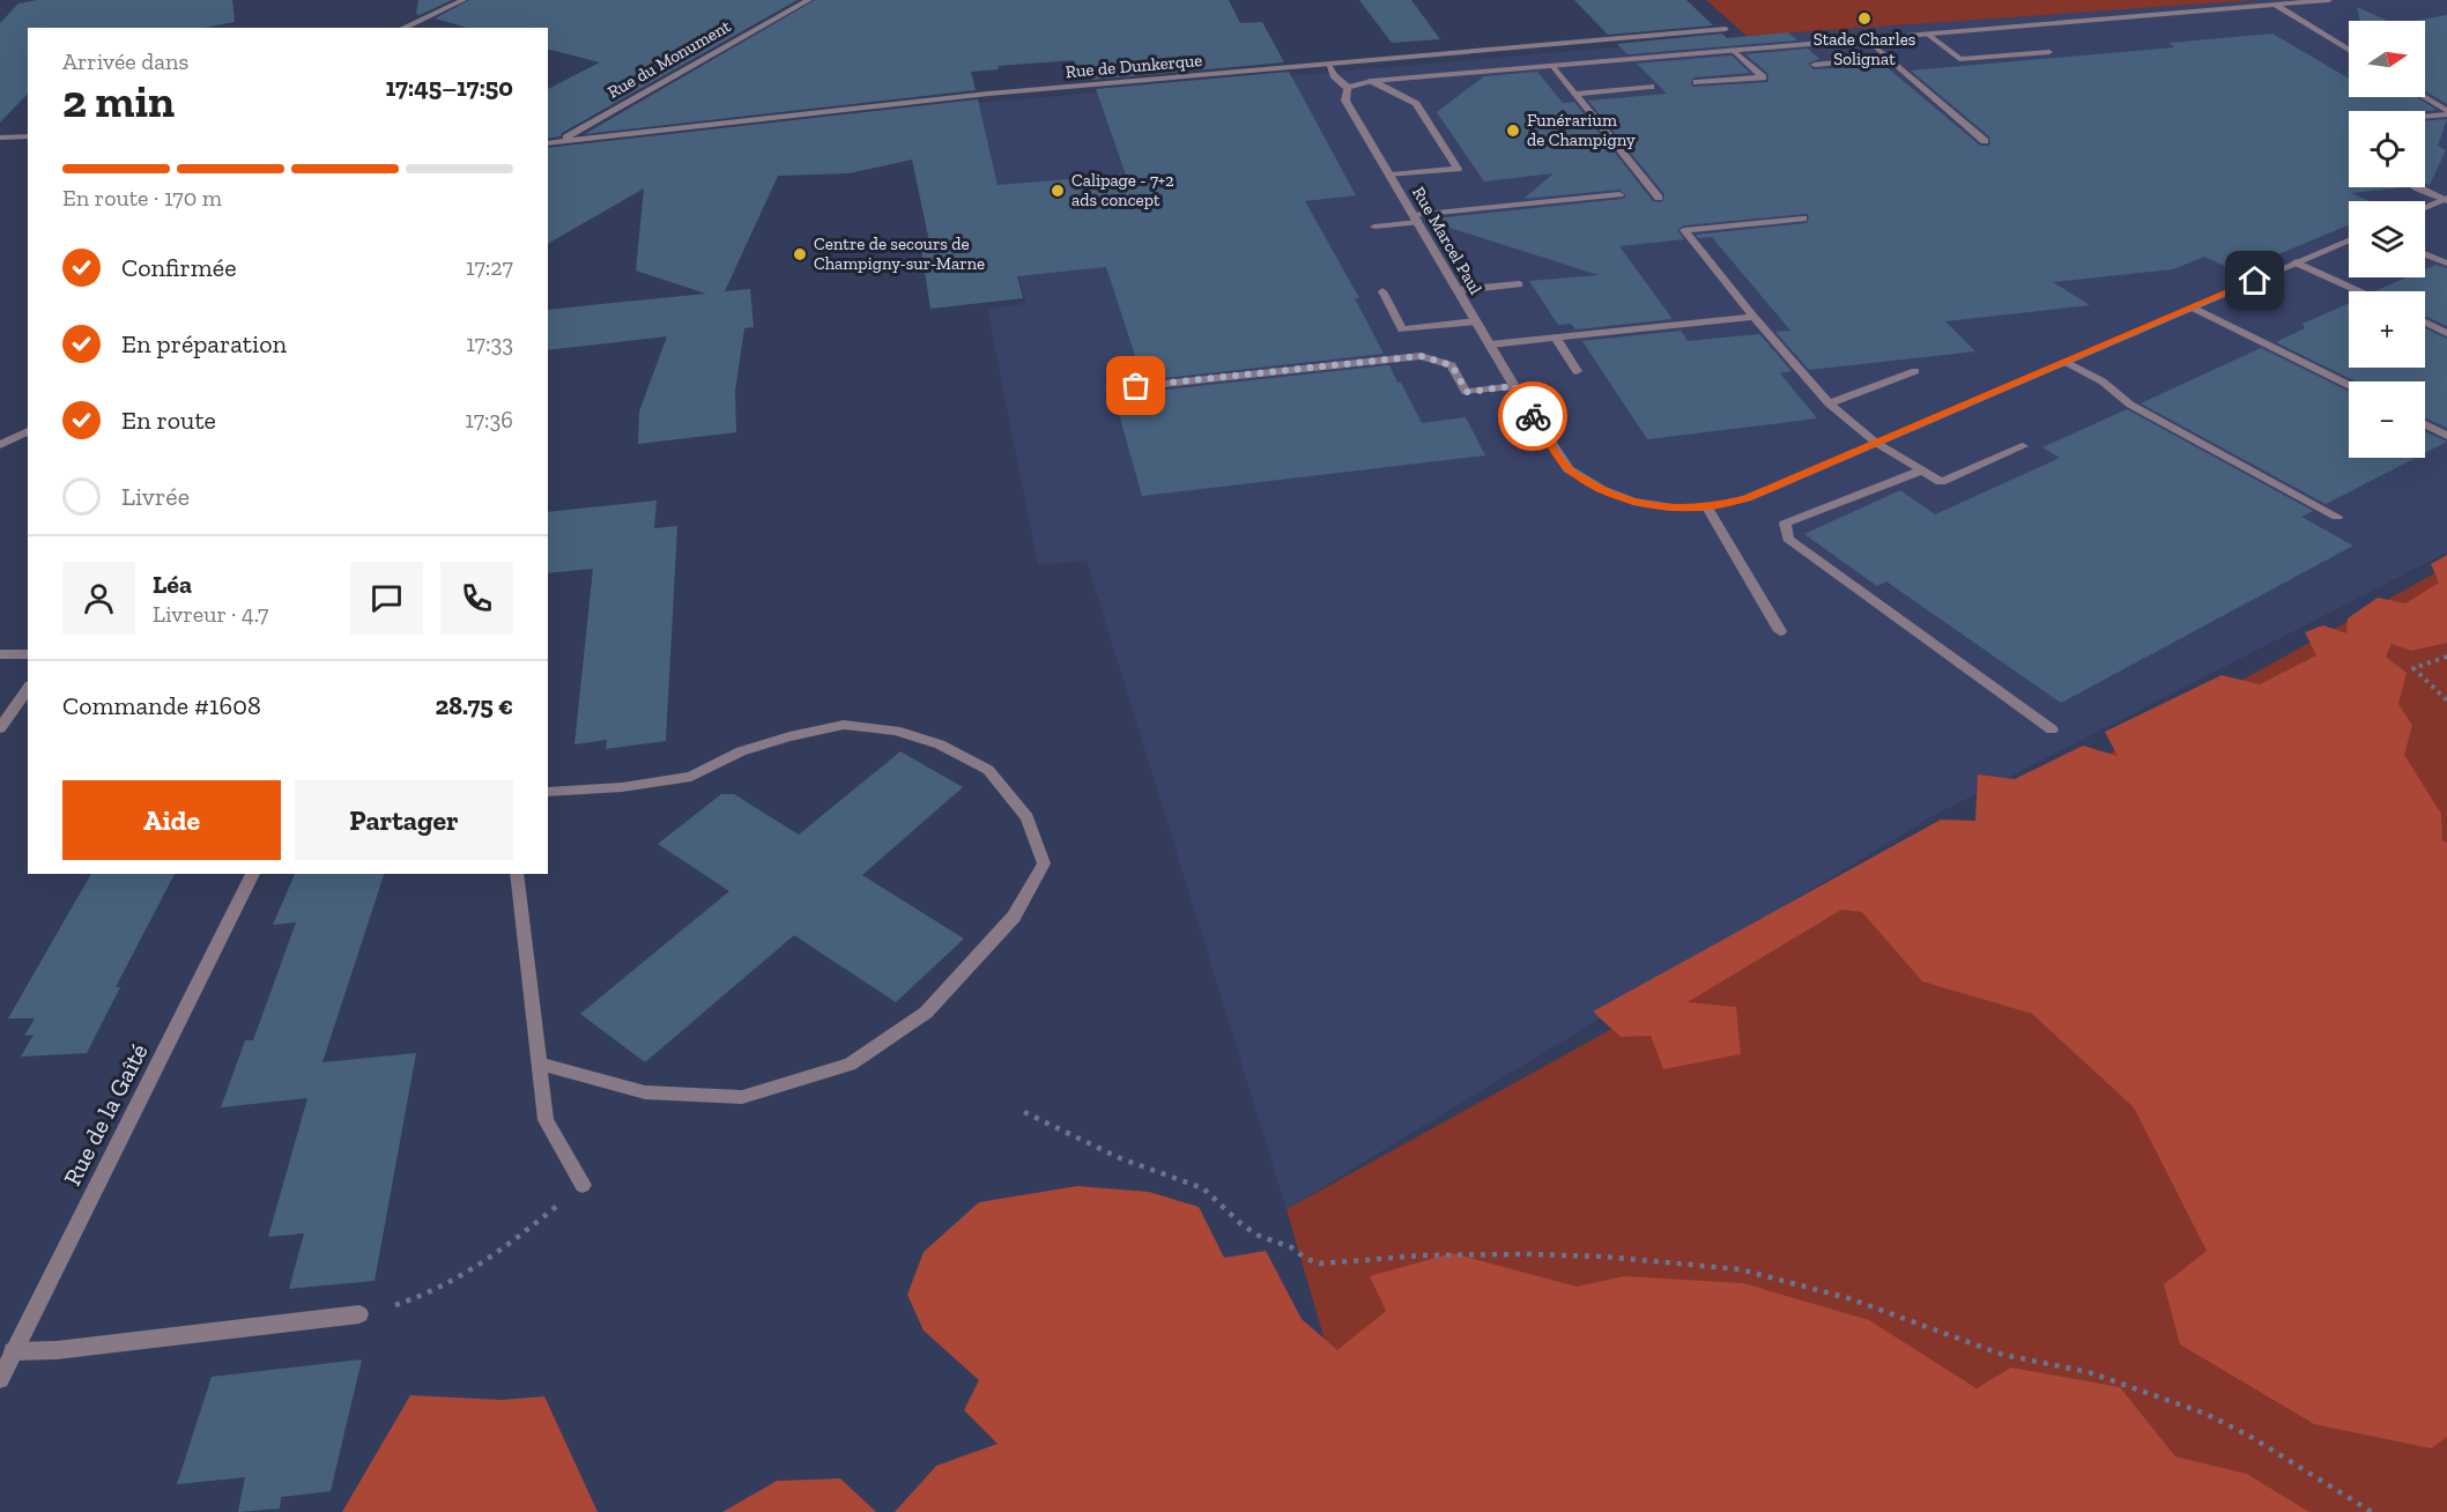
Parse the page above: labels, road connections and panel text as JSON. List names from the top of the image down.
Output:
{
  "streets": {
    "street": [
      "Rue du Monument",
      "Rue de Dunkerque",
      "Rue Marcel Paul",
      "Rue de la Gaîté"
    ]
  },
  "crossings": [
    ["Rue du Monument", "Rue de Dunkerque"]
  ],
  "places": [
    "Stade Charles Solignat",
    "Funérarium de Champigny",
    "Calipage - 7+2 ads concept",
    "Centre de secours de Champigny-sur-Marne"
  ],
  "north": "right",
  "page": {
    "map_buttons": ["+", "−"],
    "heading": ["2 min", "Arrivée dans", "17:45–17:50"],
    "panel": [
      "Léa",
      "Livreur · 4.7",
      "Commande #1608",
      "28.75 €"
    ],
    "bar": "En route · 170 m",
    "list": [
      ["Confirmée", "17:27"],
      ["En préparation", "17:33"],
      ["En route", "17:36"],
      "Livrée"
    ],
    "buttons": ["Aide", "Partager"]
  }
}
